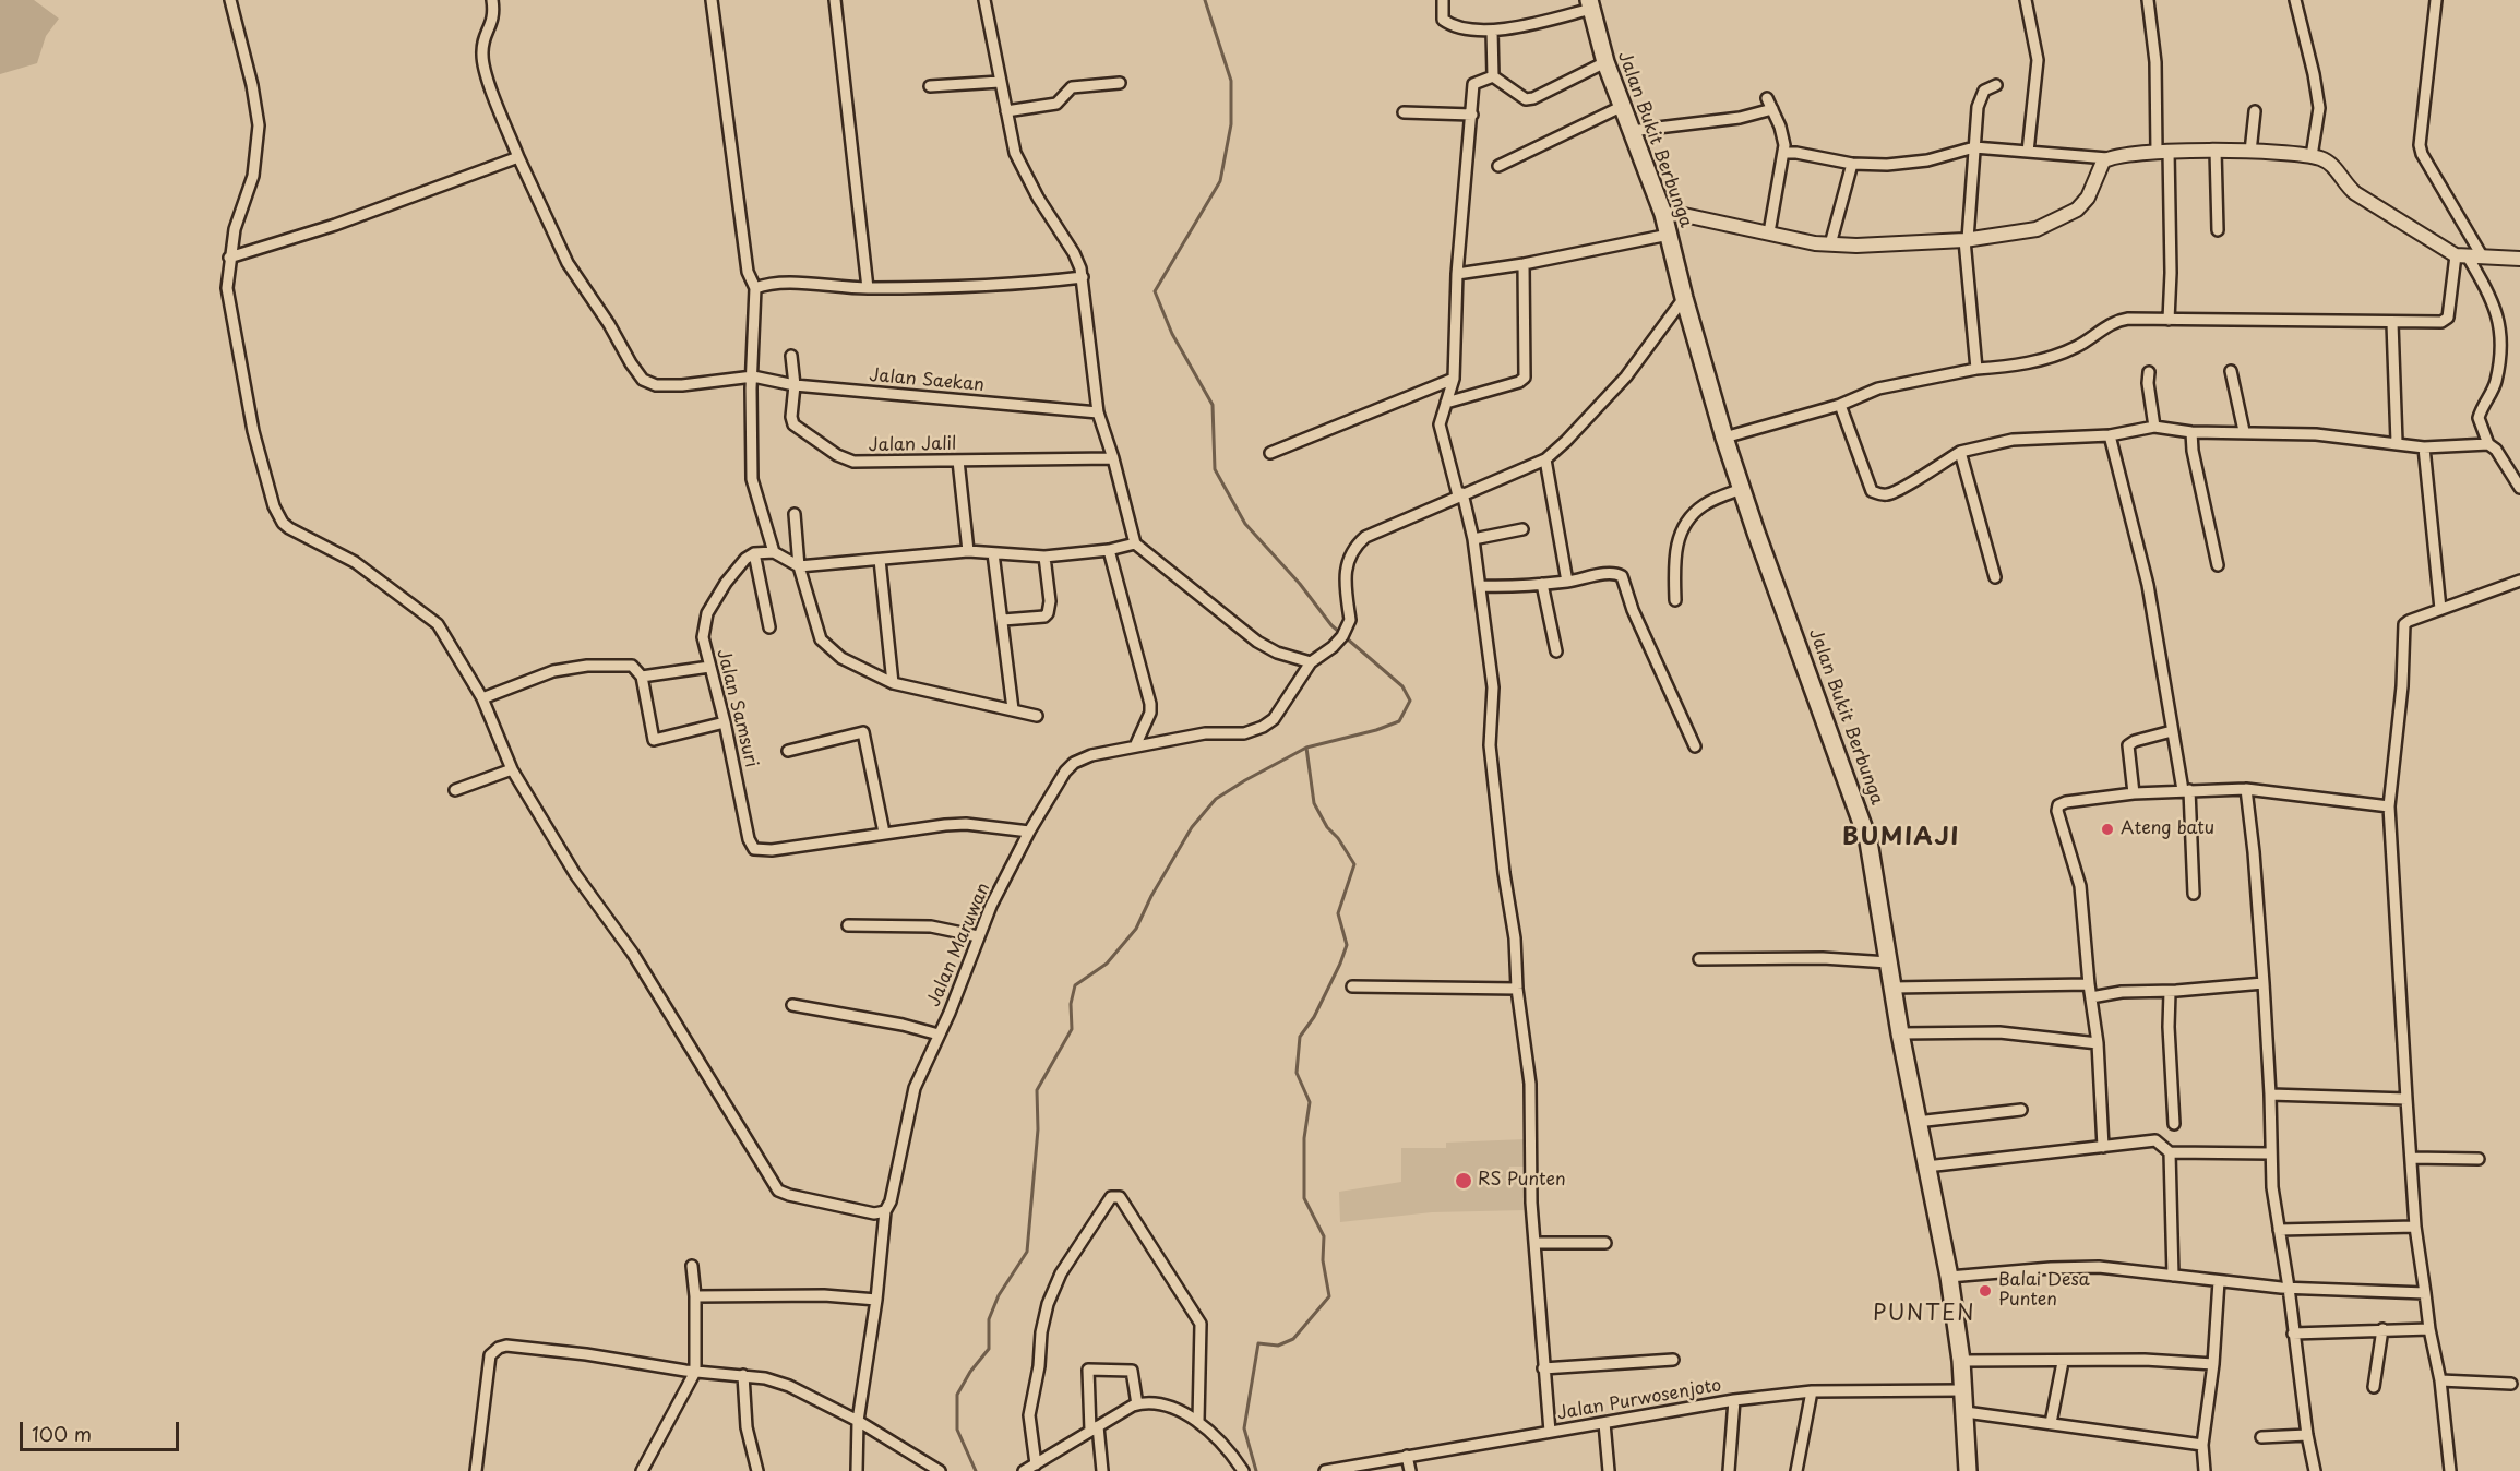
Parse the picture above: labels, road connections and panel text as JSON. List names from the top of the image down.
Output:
{
  "streets": {
    "main road": ["Jalan Bukit Berbunga"],
    "street": [
      "Jalan Saekan",
      "Jalan Jalil",
      "Jalan Samsuri",
      "Jalan Maruwan",
      "Jalan Purwosenjoto"
    ]
  },
  "crossings": [
    ["Jalan Bukit Berbunga", "Jalan Purwosenjoto"],
    ["Jalan Saekan", "Jalan Jalil"],
    ["Jalan Samsuri", "Jalan Maruwan"]
  ],
  "districts": ["BUMIAJI", "PUNTEN"],
  "places": ["Ateng batu", "RS Punten", "Balai Desa Punten"],
  "scale_bar": "100 m"
}
